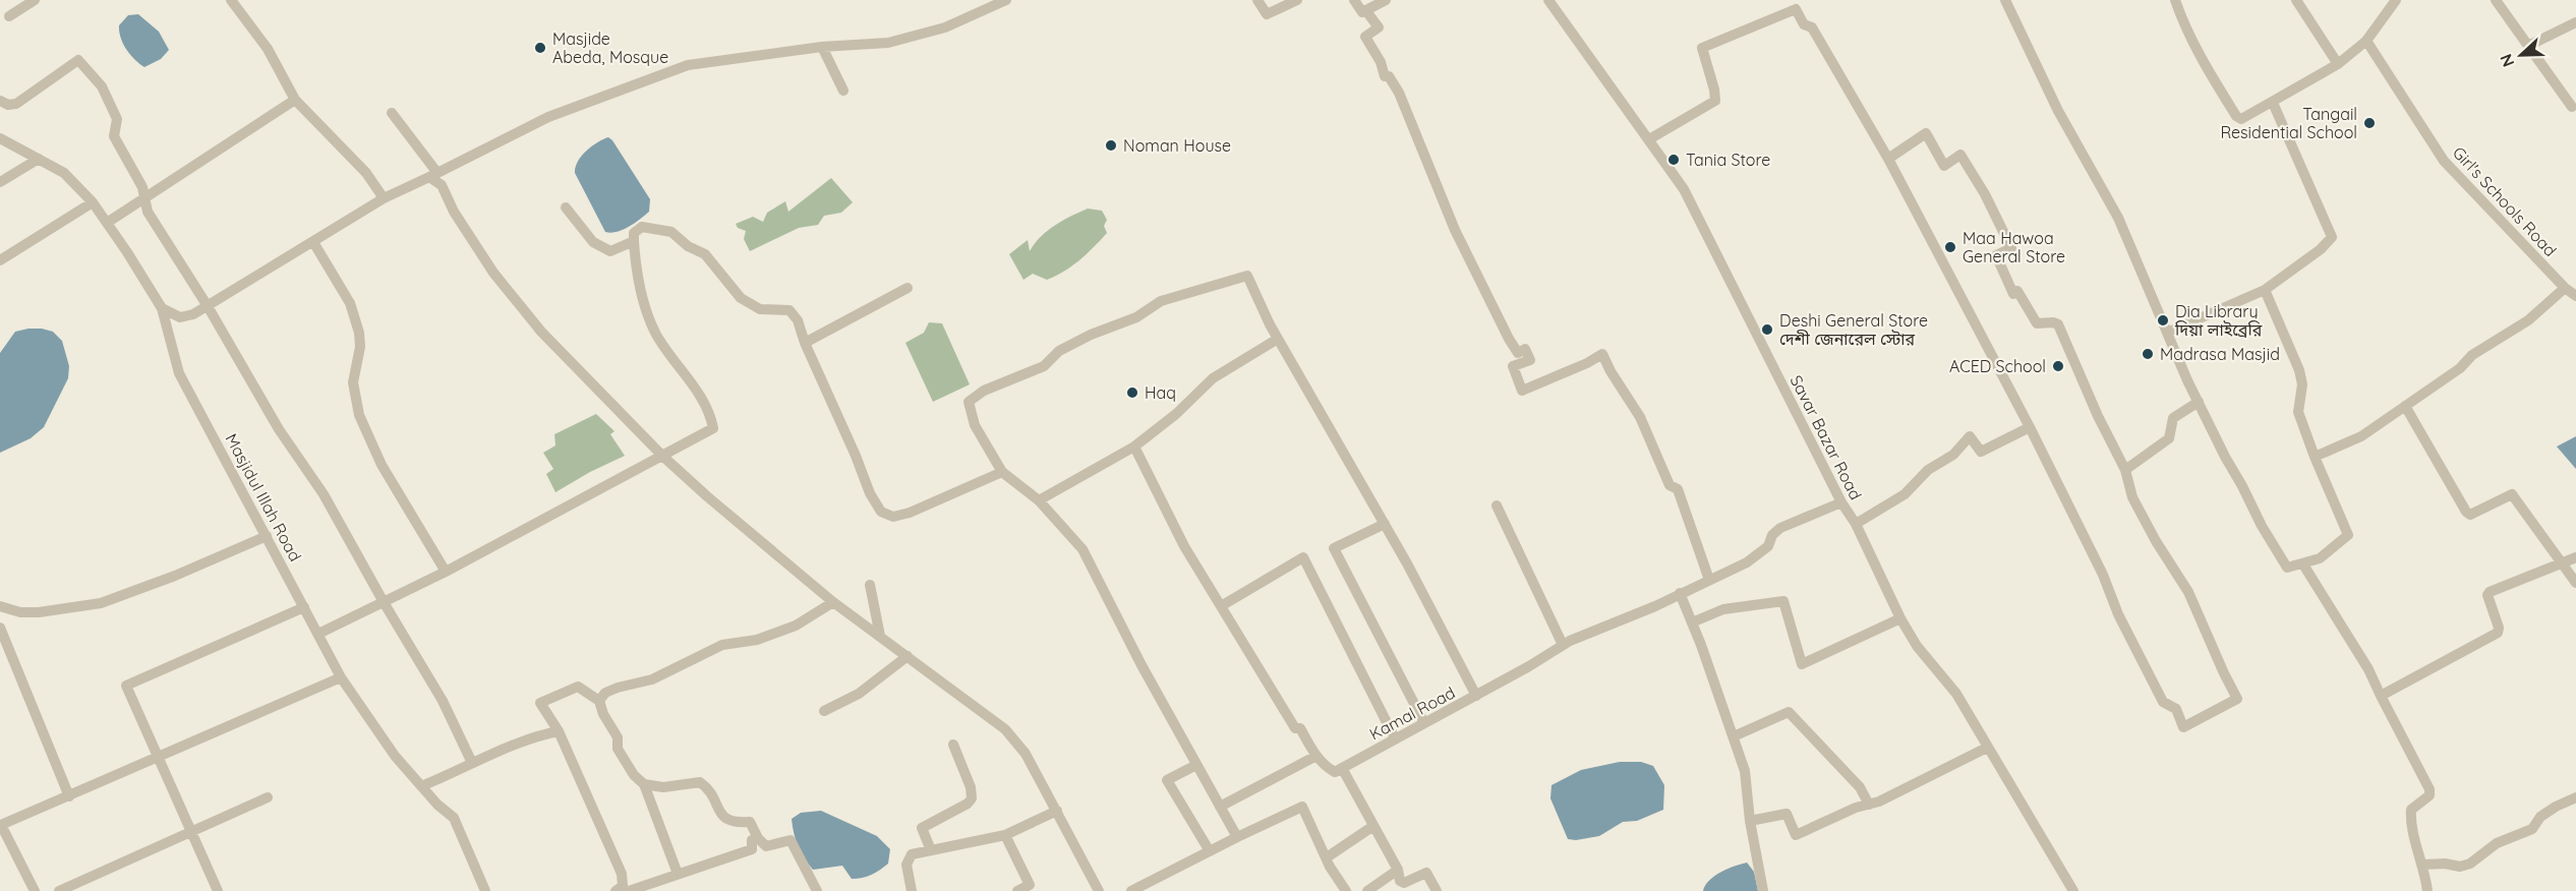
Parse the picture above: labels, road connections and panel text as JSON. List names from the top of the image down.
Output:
{
  "streets": {
    "street": [
      "Girl's Schools Road",
      "Savar Bazar Road",
      "Masjidul Illah Road",
      "Kamal Road"
    ]
  },
  "crossings": [
    ["Savar Bazar Road", "Kamal Road"]
  ],
  "places": [
    "Masjide Abeda, Mosque",
    "Tangail Residential School",
    "Noman House",
    "Tania Store",
    "Maa Hawoa General Store",
    "Dia Library দিয়া লাইব্রেরি",
    "Deshi General Store দেশী জেনারেল স্টোর",
    "Madrasa Masjid",
    "ACED School",
    "Haq"
  ],
  "north": "left"
}
